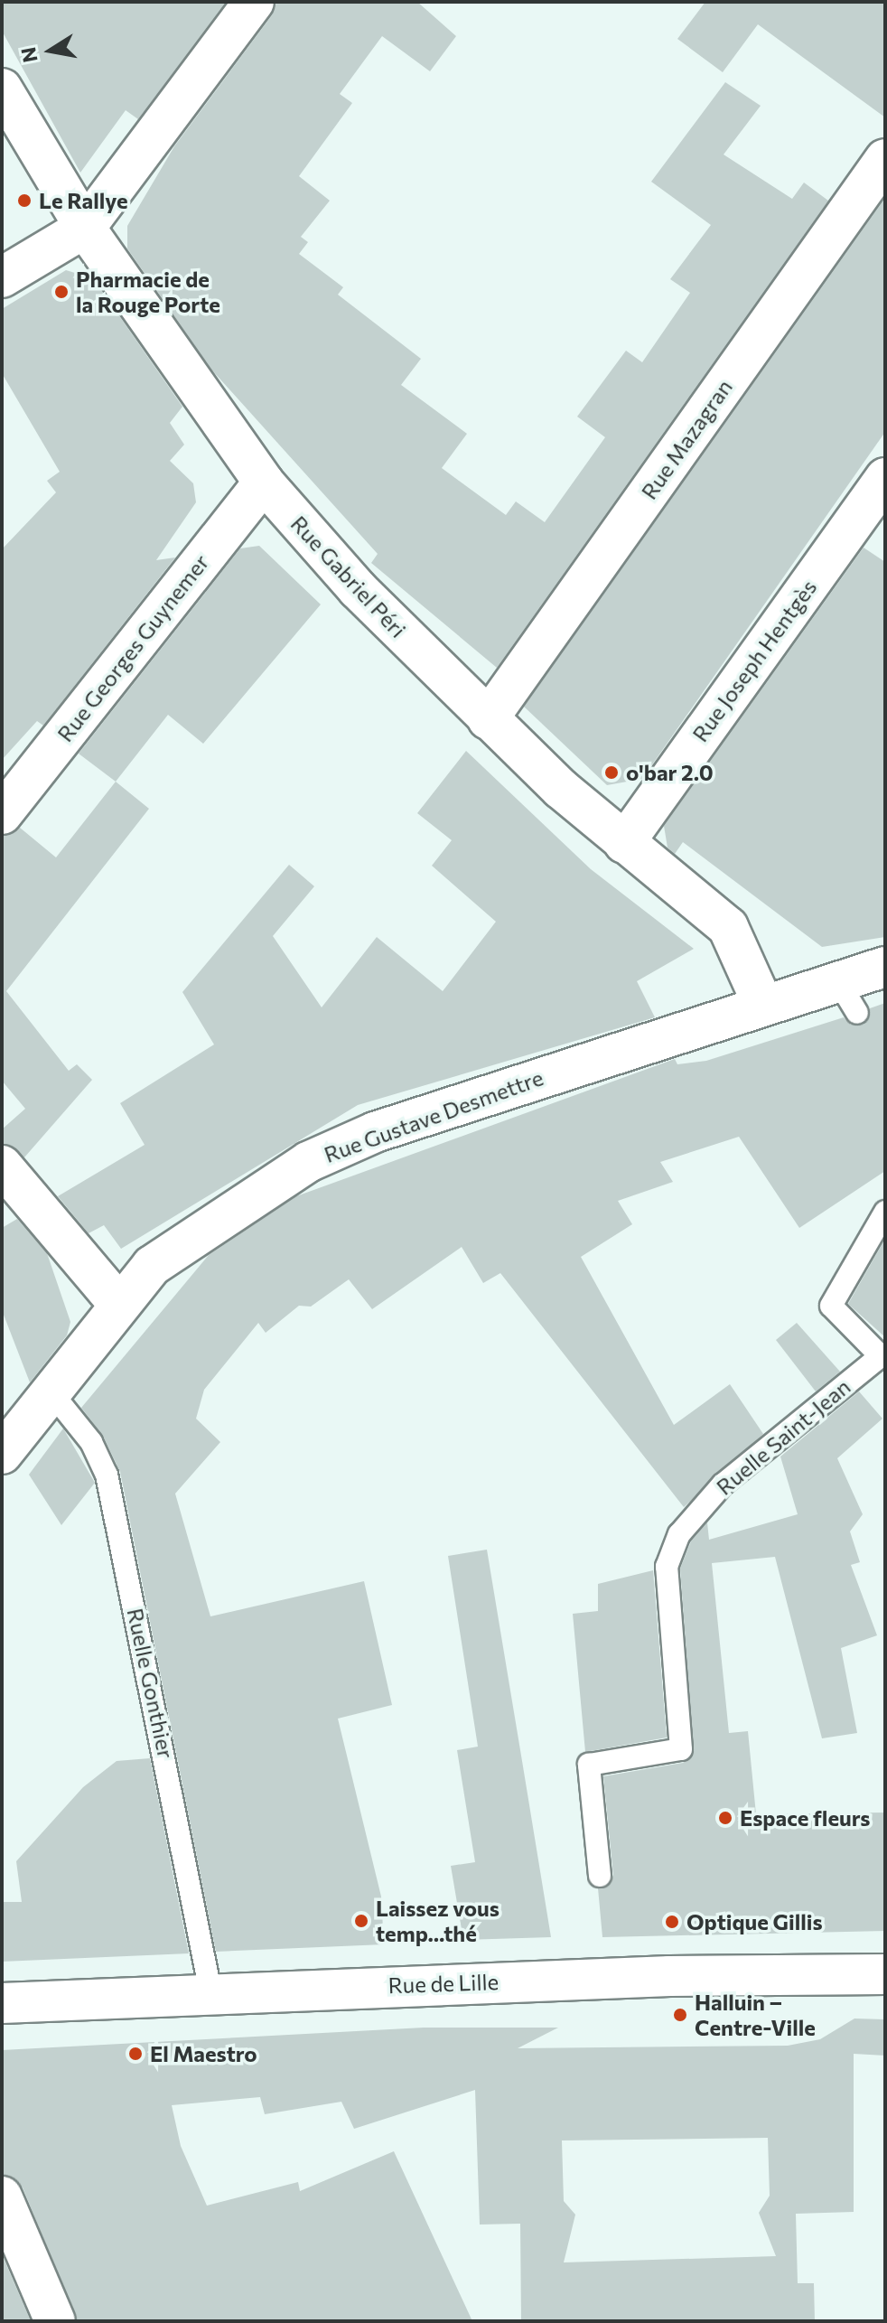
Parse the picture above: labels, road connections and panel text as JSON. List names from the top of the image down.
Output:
{
  "streets": {
    "street": [
      "Rue Mazagran",
      "Rue Gabriel Péri",
      "Rue Georges Guynemer",
      "Rue Joseph Hentgès",
      "Rue Gustave Desmettre",
      "Rue de Lille"
    ],
    "lane": ["Ruelle Saint-Jean", "Ruelle Gonthier"]
  },
  "crossings": [
    ["Rue Mazagran", "Rue Gabriel Péri"],
    ["Rue Gabriel Péri", "Rue Georges Guynemer"],
    ["Rue Gabriel Péri", "Rue Joseph Hentgès"],
    ["Rue Gabriel Péri", "Rue Gustave Desmettre"],
    ["Rue Gustave Desmettre", "Ruelle Gonthier"],
    ["Ruelle Gonthier", "Rue de Lille"]
  ],
  "places": [
    "Le Rallye",
    "Pharmacie de la Rouge Porte",
    "o'bar 2.0",
    "Espace fleurs",
    "Laissez vous temp...thé",
    "Optique Gillis",
    "Halluin – Centre-Ville",
    "El Maestro"
  ],
  "north": "left"
}
